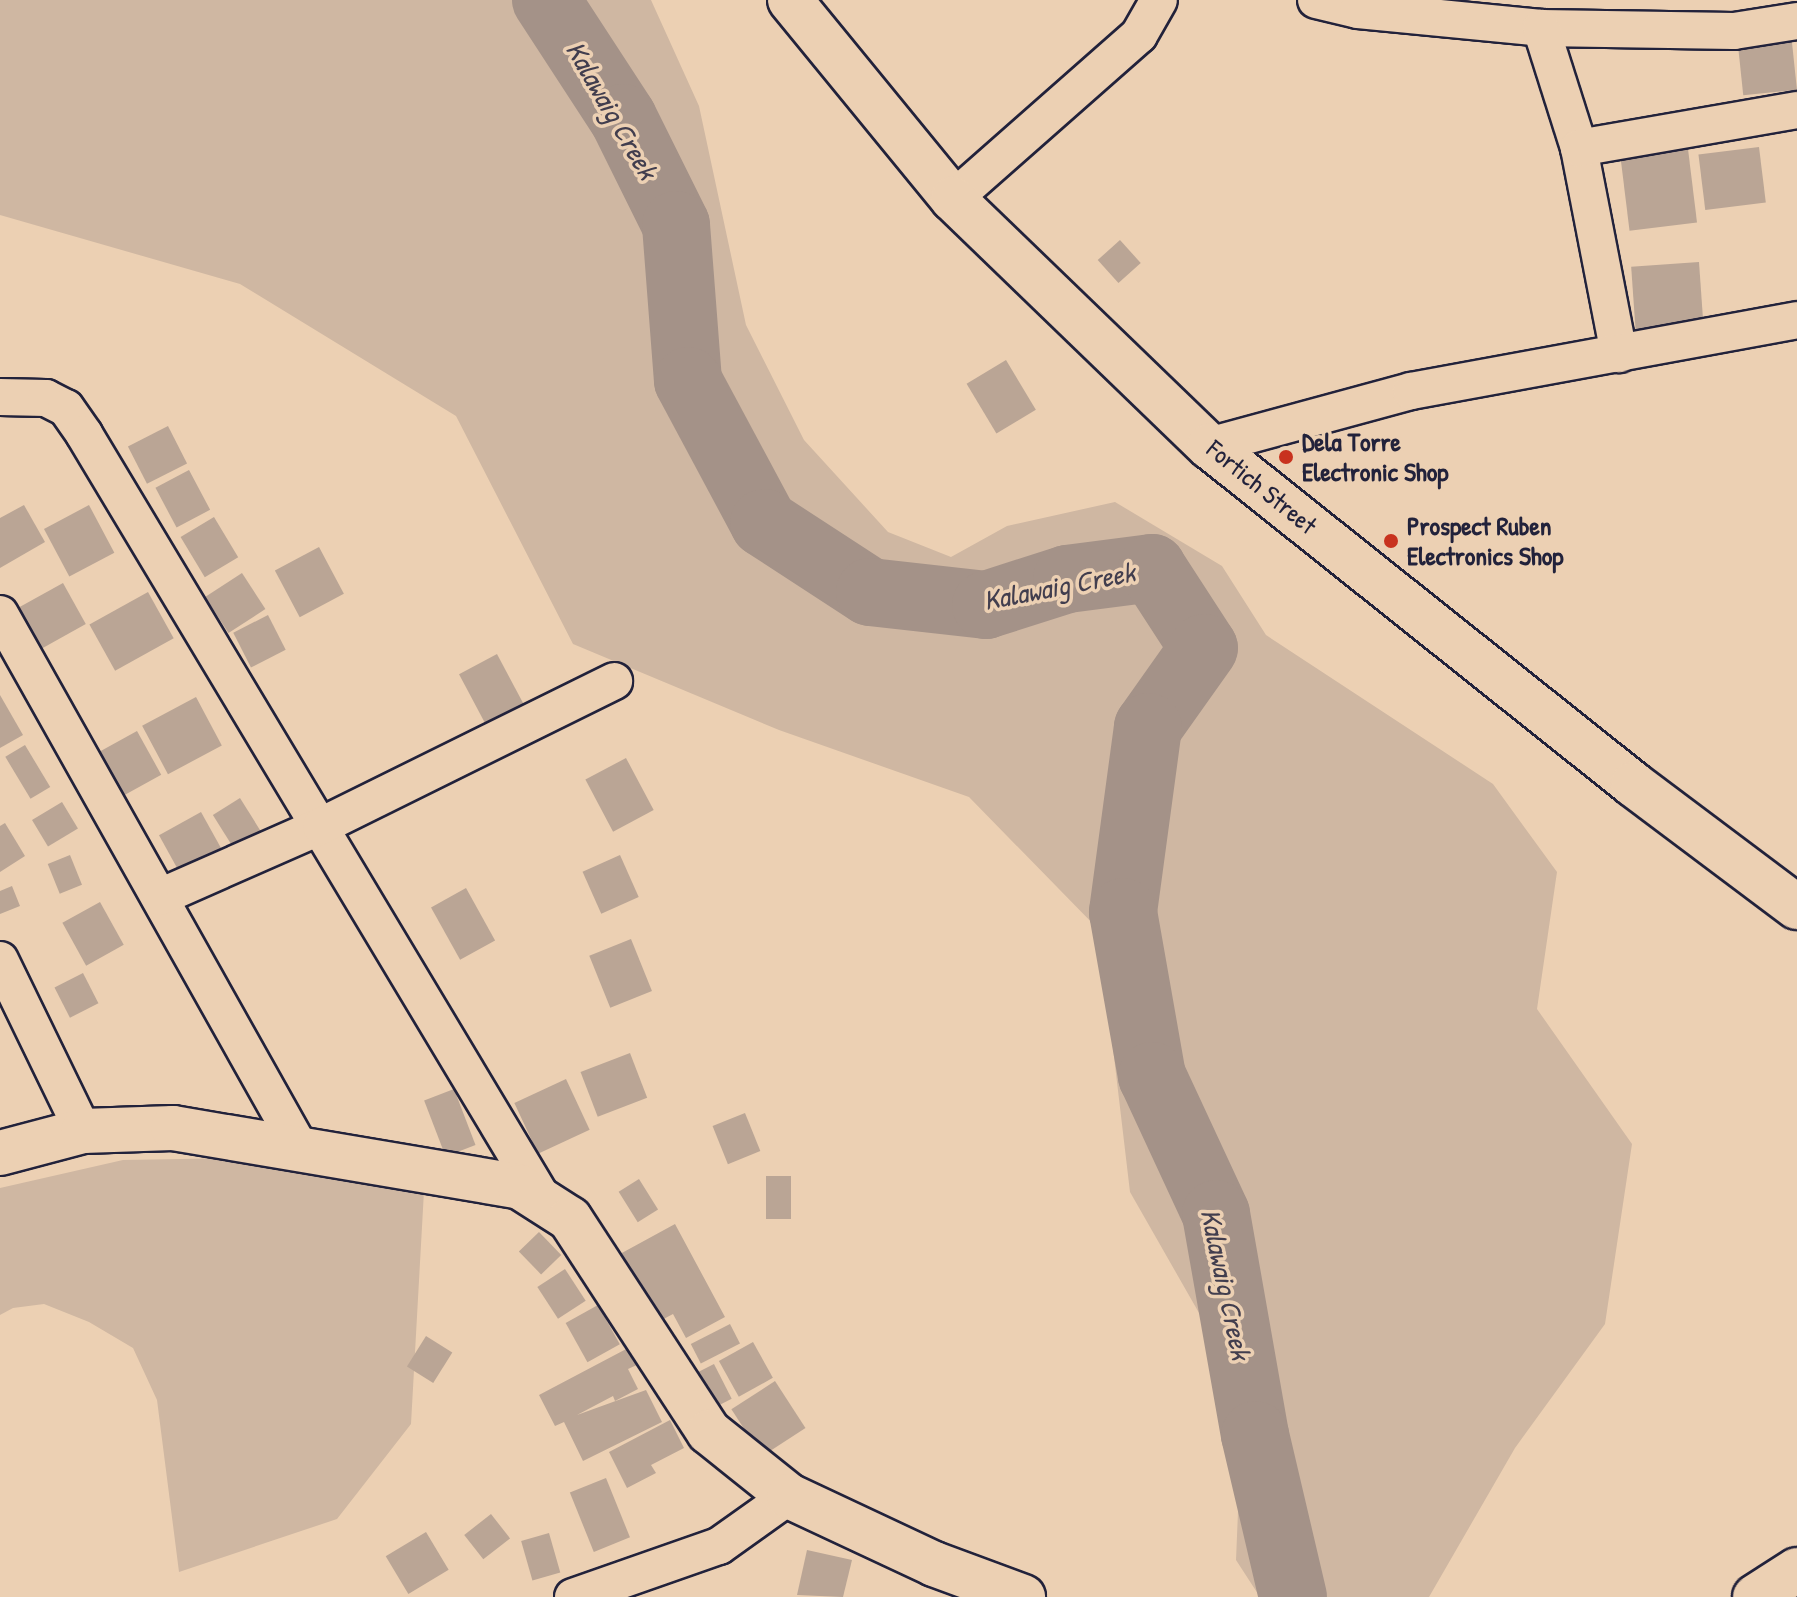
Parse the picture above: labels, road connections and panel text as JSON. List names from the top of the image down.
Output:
{
  "streets": {
    "main road": ["Fortich Street"]
  },
  "water": ["Kalawaig Creek"],
  "places": ["Dela Torre Electronic Shop", "Prospect Ruben Electronics Shop"]
}
